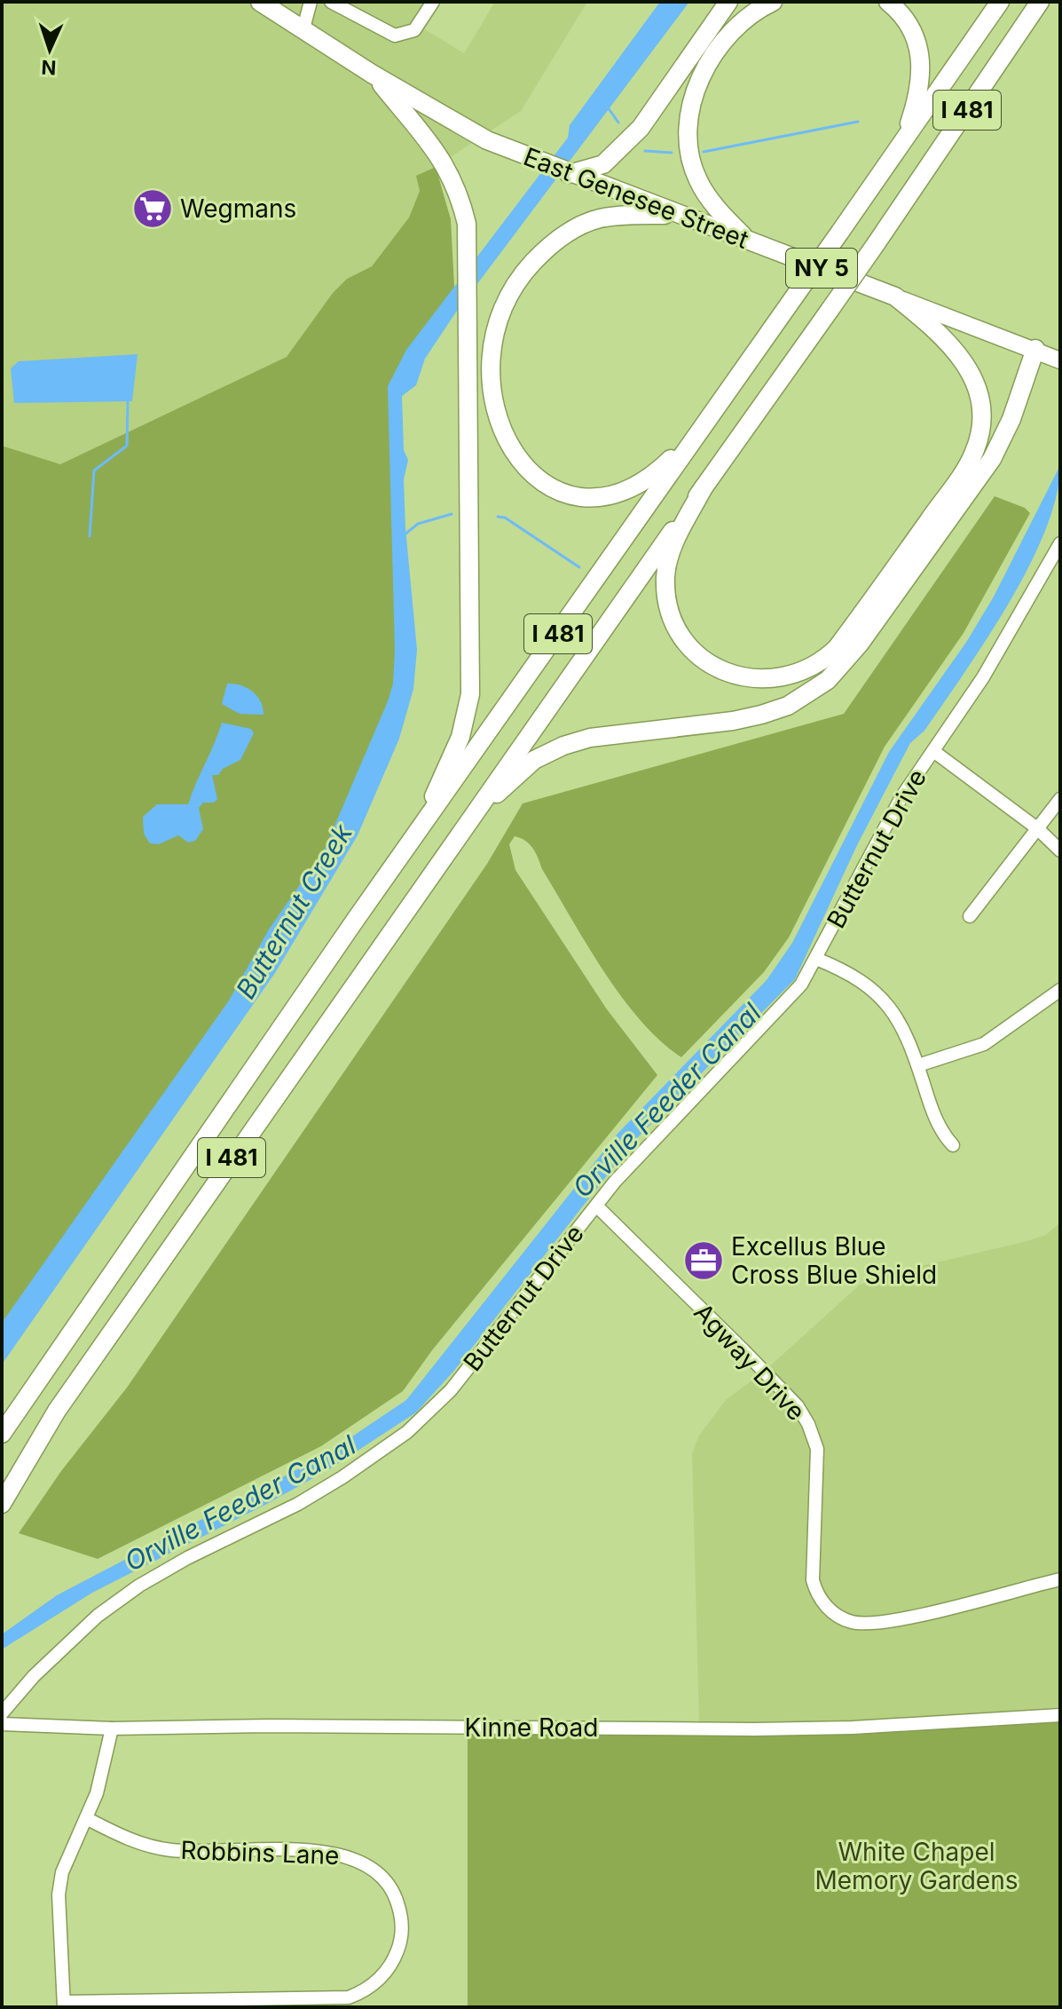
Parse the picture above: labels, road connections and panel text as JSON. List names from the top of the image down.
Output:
{
  "streets": {
    "highway": ["I 481", "East Genesee Street", "NY 5"],
    "street": [
      "Butternut Drive",
      "Agway Drive",
      "Kinne Road",
      "Robbins Lane"
    ]
  },
  "crossings": [
    ["Butternut Drive", "Agway Drive"]
  ],
  "water": ["Butternut Creek", "Orville Feeder Canal"],
  "parks": ["White Chapel Memory Gardens"],
  "places": {
    "supermarket": ["Wegmans"],
    "office": ["Excellus Blue Cross Blue Shield"]
  },
  "north": "bottom"
}
